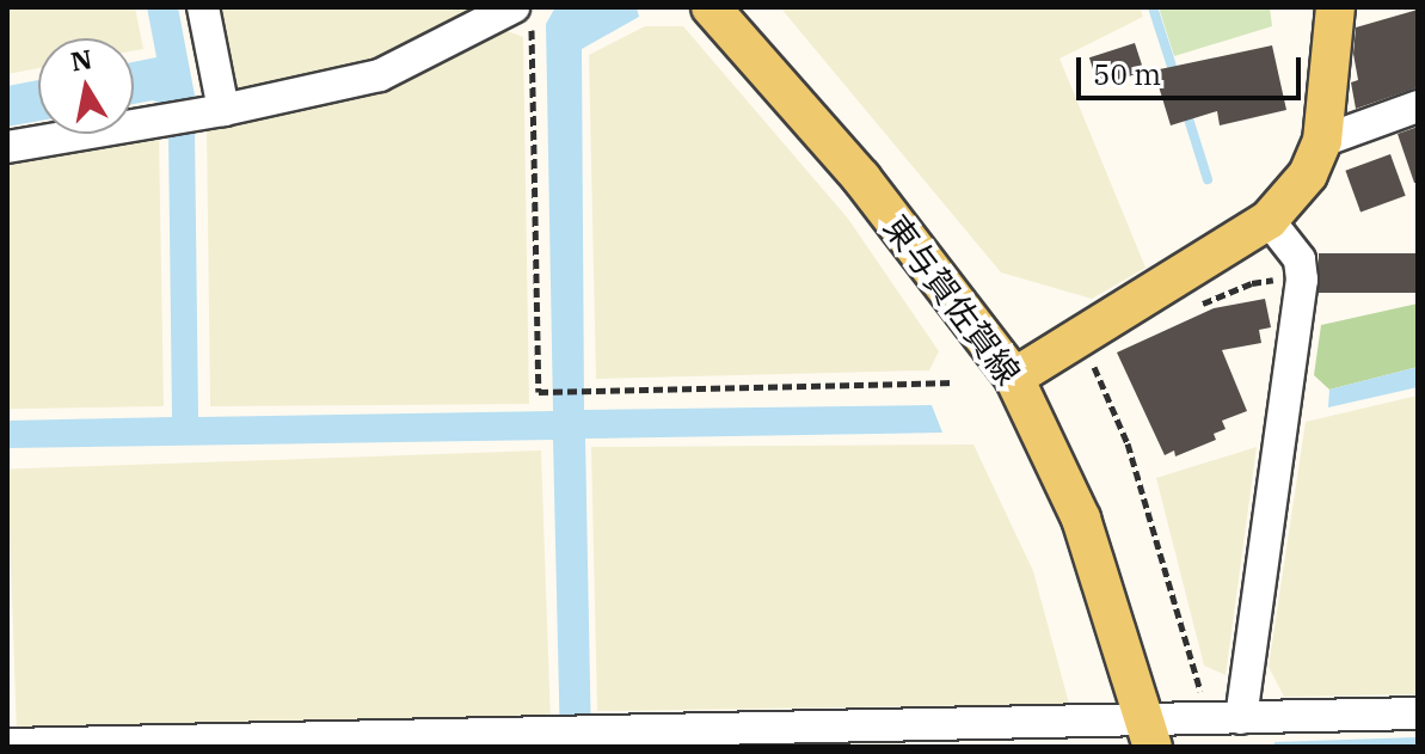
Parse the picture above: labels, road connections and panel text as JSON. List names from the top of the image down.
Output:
{
  "streets": {
    "main road": ["東与賀佐賀線"]
  },
  "scale_bar": "50 m",
  "north": "top"
}
